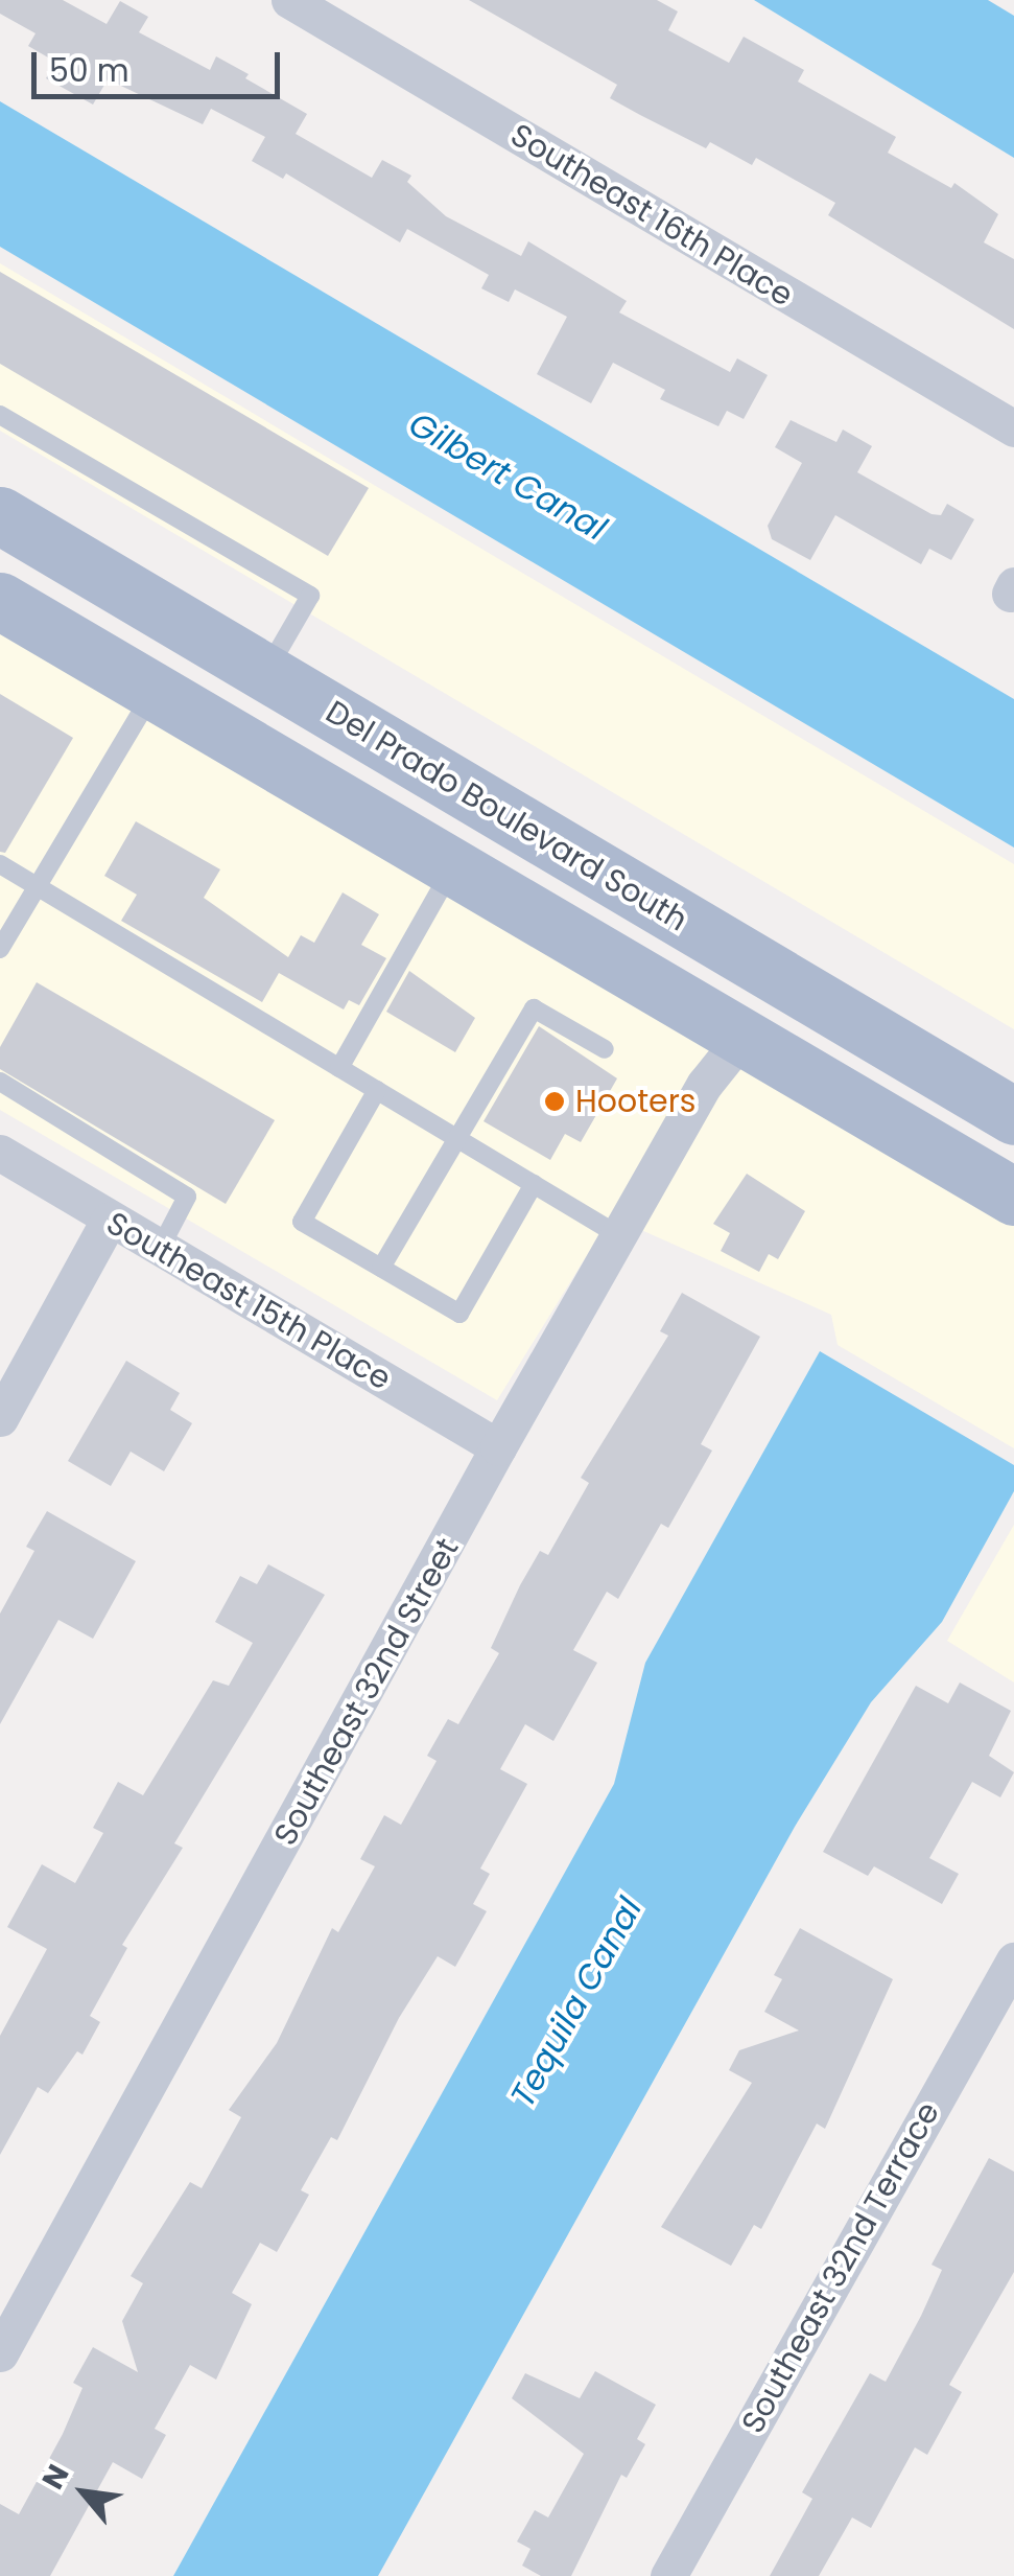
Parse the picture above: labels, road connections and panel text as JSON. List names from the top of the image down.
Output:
{
  "streets": {
    "main road": ["Del Prado Boulevard South"],
    "street": [
      "Southeast 16th Place",
      "Southeast 15th Place",
      "Southeast 32nd Street",
      "Southeast 32nd Terrace"
    ]
  },
  "crossings": [
    ["Southeast 15th Place", "Southeast 32nd Street"]
  ],
  "water": ["Gilbert Canal", "Tequila Canal"],
  "places": ["Hooters"],
  "scale_bar": "50 m",
  "north": "top left"
}
